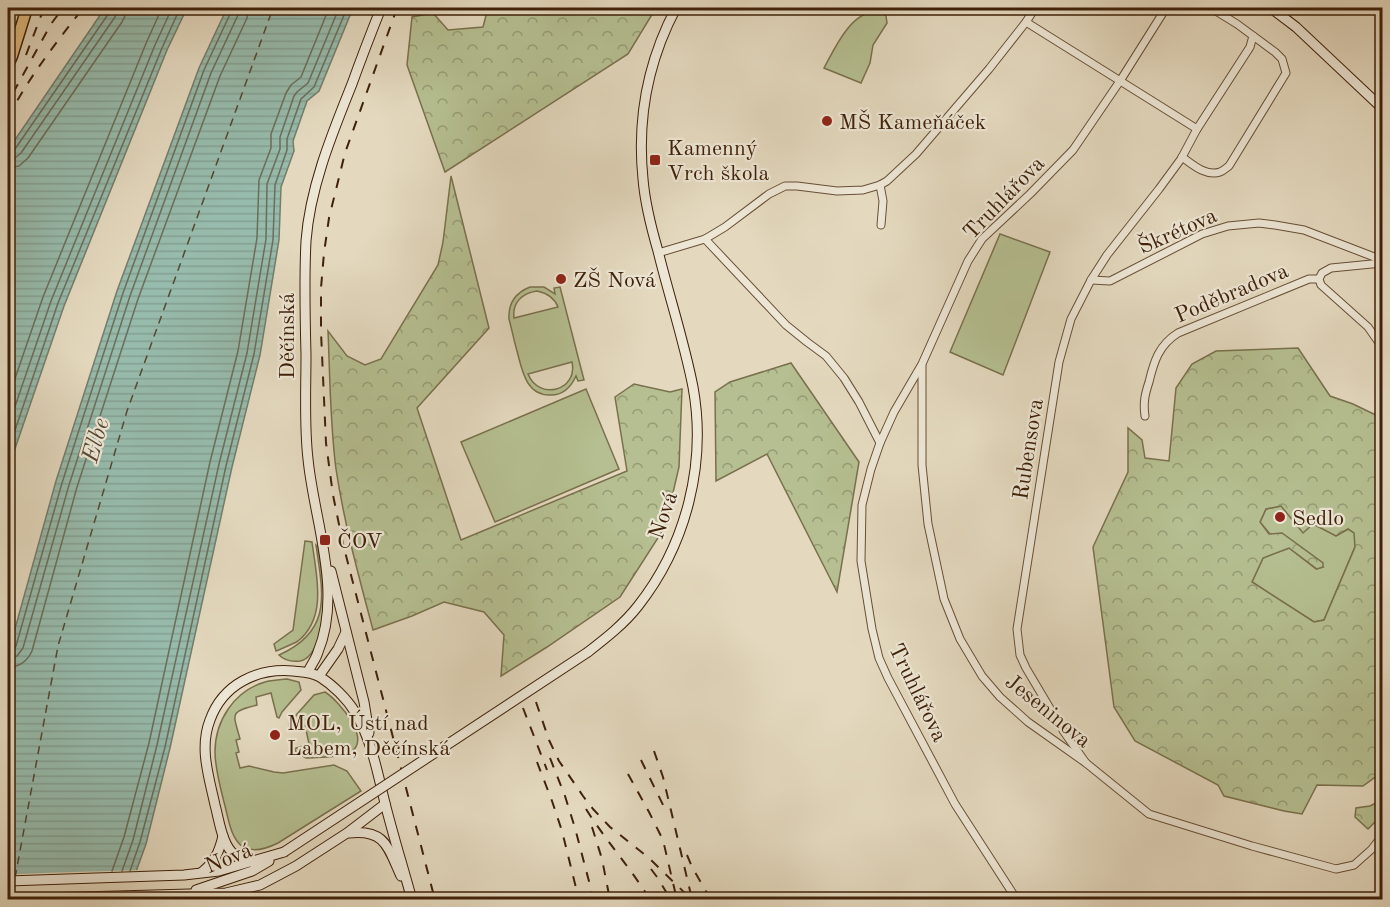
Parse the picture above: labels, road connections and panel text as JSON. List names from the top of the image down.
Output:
{
  "streets": {
    "street": [
      "Truhlářova",
      "Škrétova",
      "Poděbradova",
      "Děčínská",
      "Rubensova",
      "Nová",
      "Jeseninova"
    ]
  },
  "crossings": [
    ["Truhlářova", "Jeseninova"],
    ["Škrétova", "Poděbradova"],
    ["Škrétova", "Rubensova"],
    ["Rubensova", "Jeseninova"]
  ],
  "water": ["Elbe"],
  "places": {
    "other": [
      "MŠ Kameňáček",
      "ZŠ Nová",
      "Sedlo",
      "MOL, Ústí nad Labem, Děčínská"
    ],
    "transit": ["Kamenný Vrch škola", "ČOV"]
  }
}
